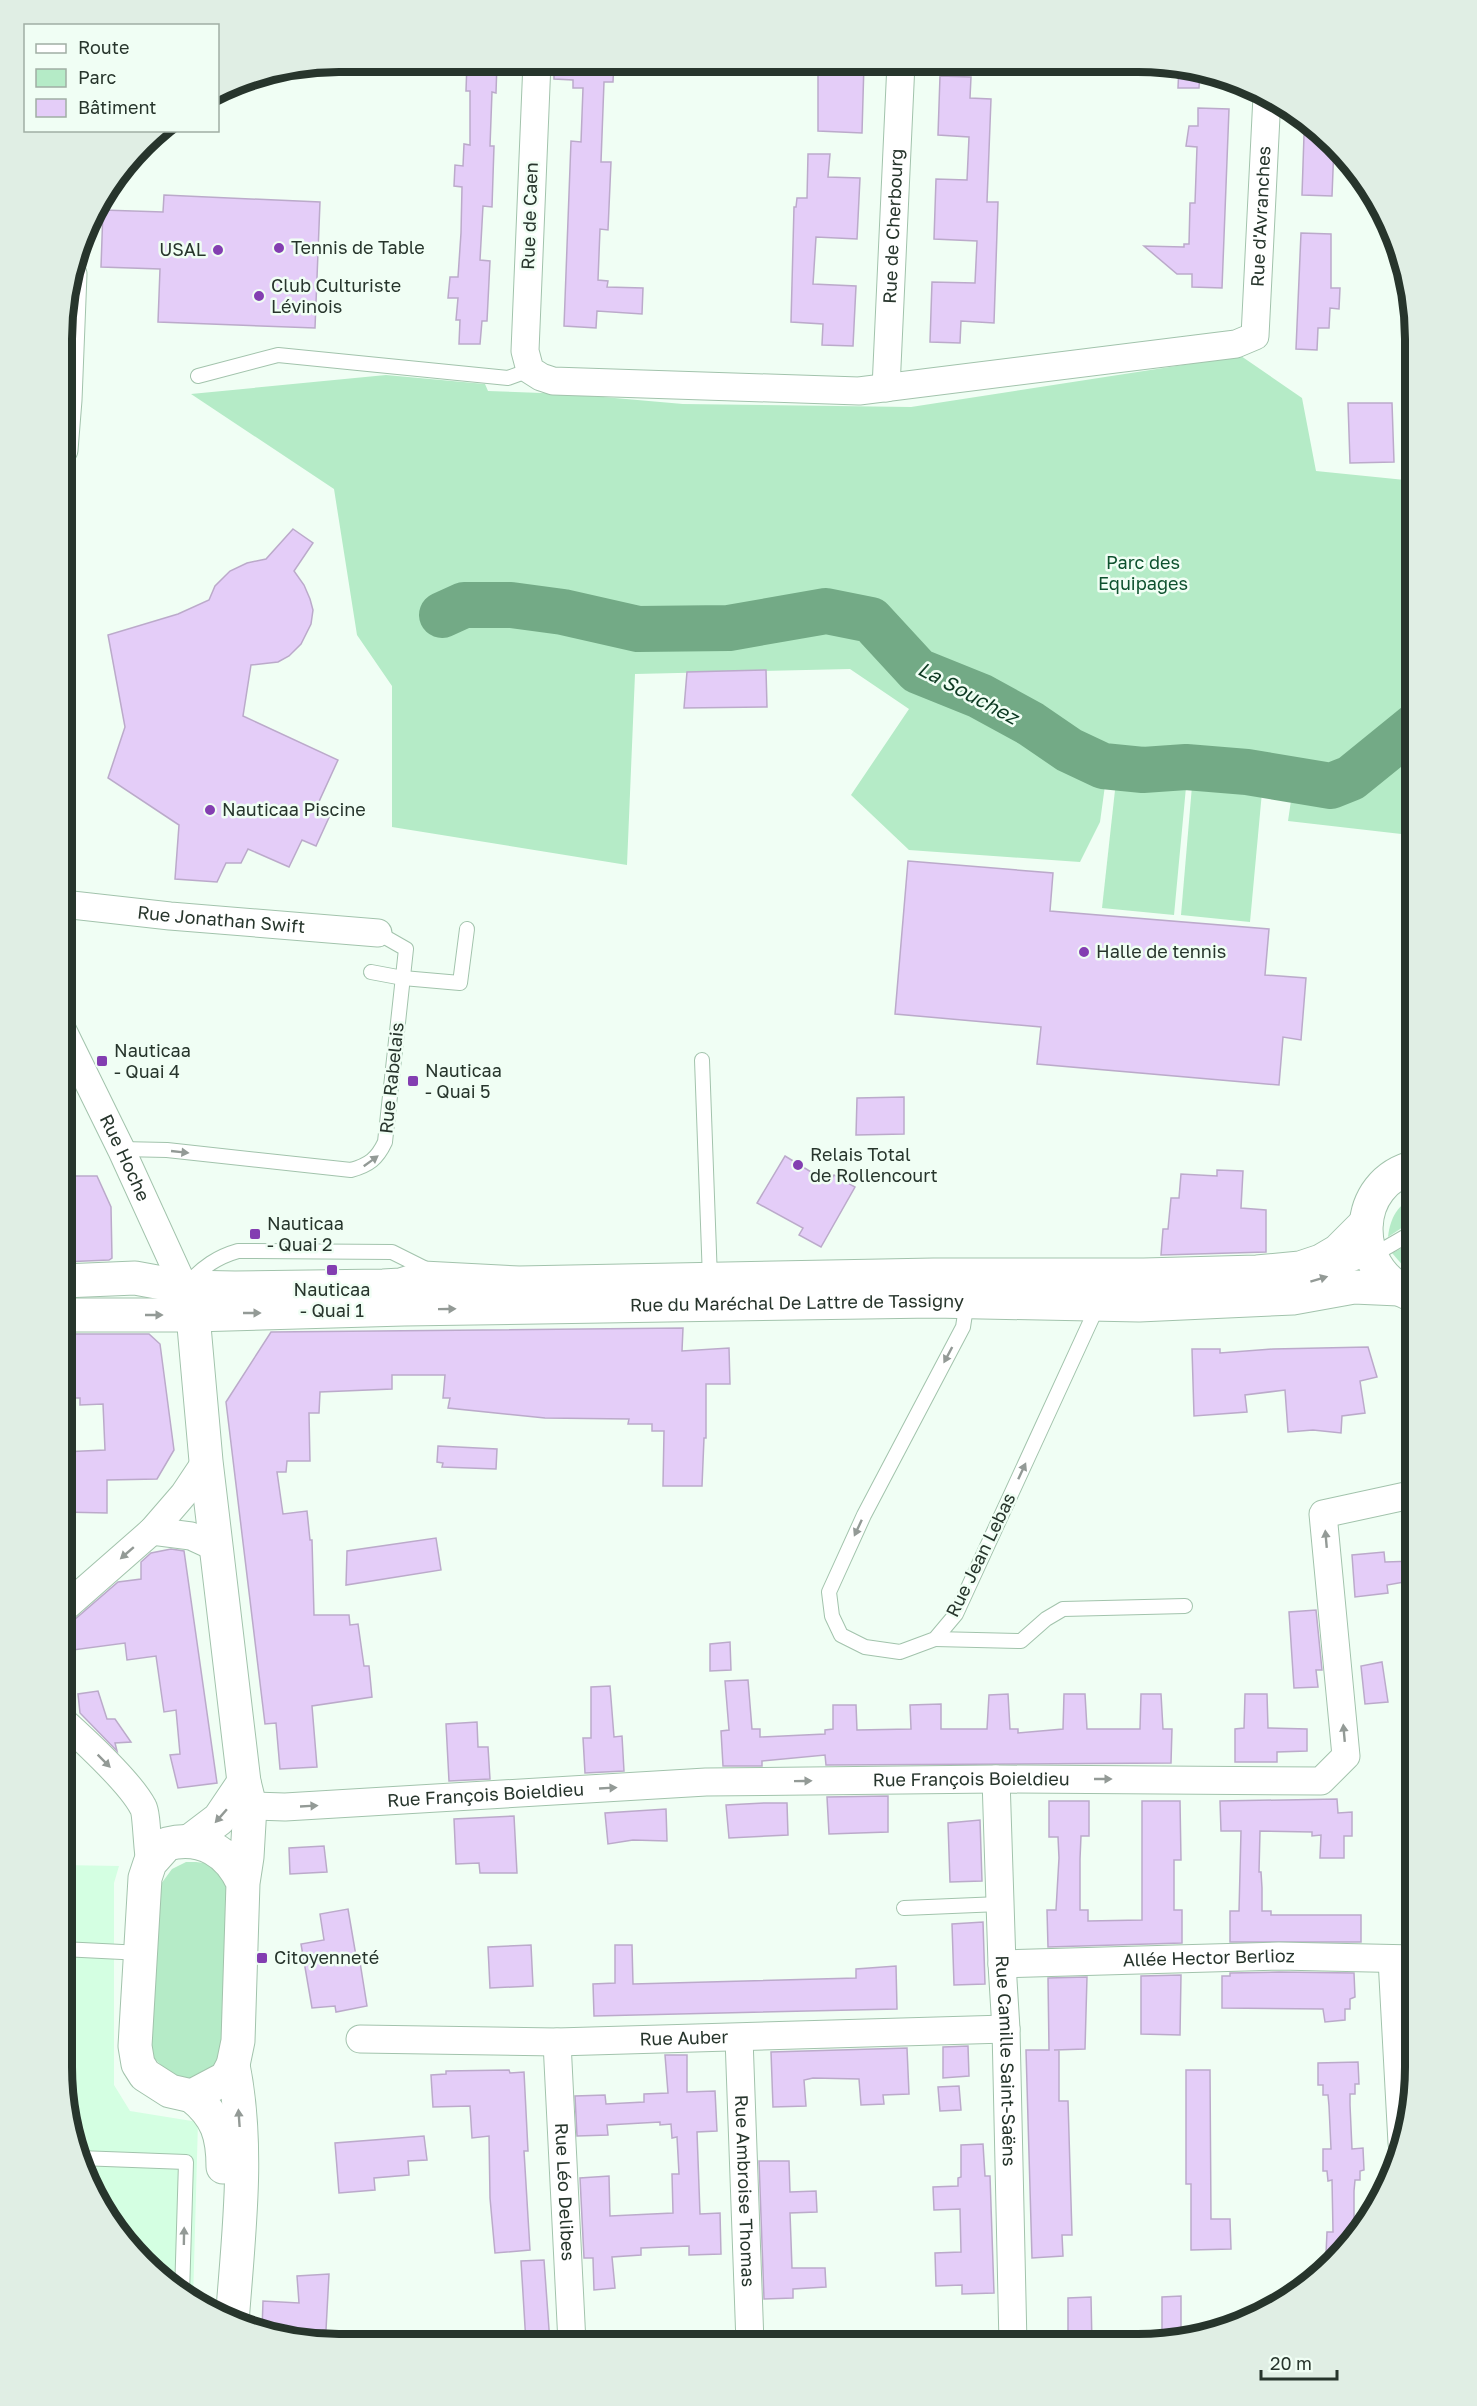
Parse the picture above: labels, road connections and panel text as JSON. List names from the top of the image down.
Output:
{
  "streets": {
    "main road": ["Rue du Maréchal De Lattre de Tassigny"],
    "street": [
      "Rue de Caen",
      "Rue d'Avranches",
      "Rue de Cherbourg",
      "Rue Jonathan Swift",
      "Rue Hoche",
      "Rue François Boieldieu",
      "Allée Hector Berlioz",
      "Rue Auber",
      "Rue Camille Saint-Saëns",
      "Rue Ambroise Thomas",
      "Rue Léo Delibes"
    ],
    "lane": ["Rue Rabelais", "Rue Jean Lebas"]
  },
  "crossings": [
    ["Rue d'Avranches", "Rue de Cherbourg"],
    ["Rue Jonathan Swift", "Rue Rabelais"],
    ["Rue Rabelais", "Rue Hoche"],
    ["Rue Hoche", "Rue du Maréchal De Lattre de Tassigny"],
    ["Rue du Maréchal De Lattre de Tassigny", "Rue Jean Lebas"],
    ["Rue François Boieldieu", "Rue Camille Saint-Saëns"],
    ["Allée Hector Berlioz", "Rue Camille Saint-Saëns"],
    ["Rue Auber", "Rue Camille Saint-Saëns"],
    ["Rue Auber", "Rue Ambroise Thomas"],
    ["Rue Auber", "Rue Léo Delibes"]
  ],
  "one_way": ["Rue François Boieldieu"],
  "water": ["La Souchez"],
  "parks": ["Parc des Equipages"],
  "places": {
    "other": [
      "Tennis de Table",
      "USAL",
      "Club Culturiste Lévinois",
      "Nauticaa Piscine",
      "Halle de tennis",
      "Relais Total de Rollencourt"
    ],
    "transit": [
      "Nauticaa - Quai 4",
      "Nauticaa - Quai 5",
      "Nauticaa - Quai 2",
      "Nauticaa - Quai 1",
      "Citoyenneté"
    ]
  },
  "legend": ["Route", "Parc", "Bâtiment"],
  "scale_bar": "20 m"
}
